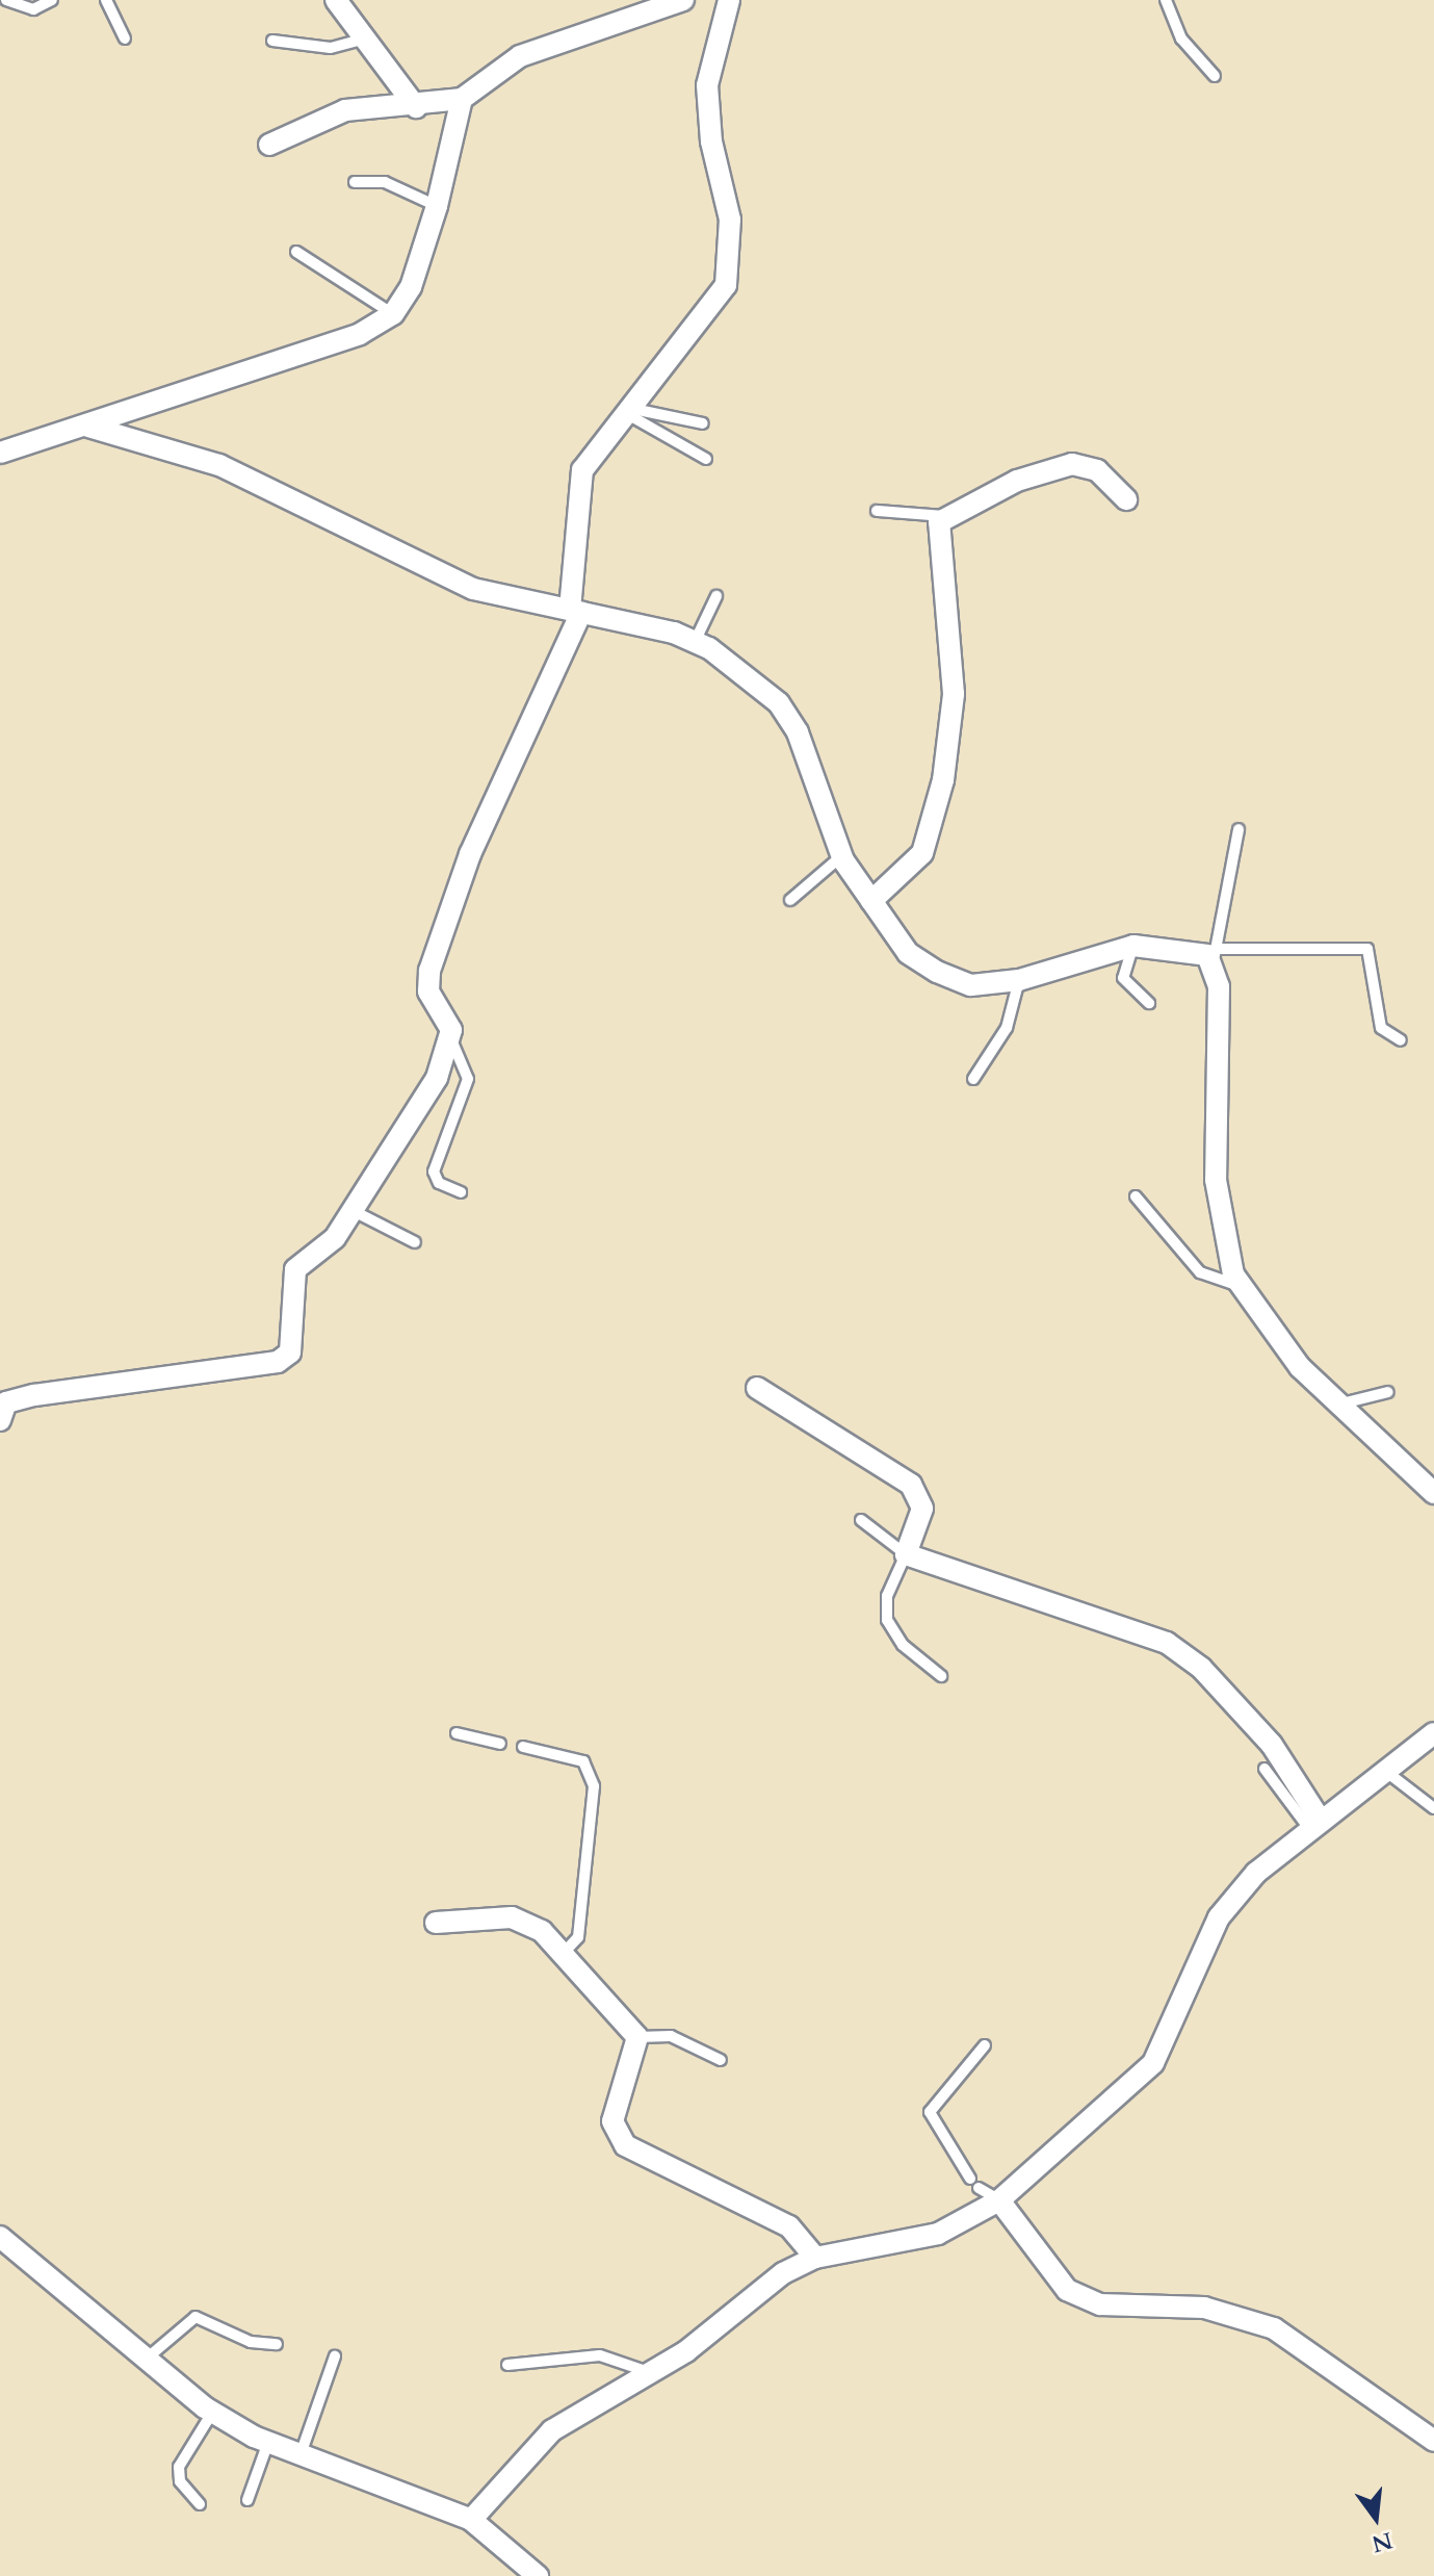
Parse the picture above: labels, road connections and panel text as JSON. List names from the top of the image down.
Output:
{
  "north": "bottom"
}
